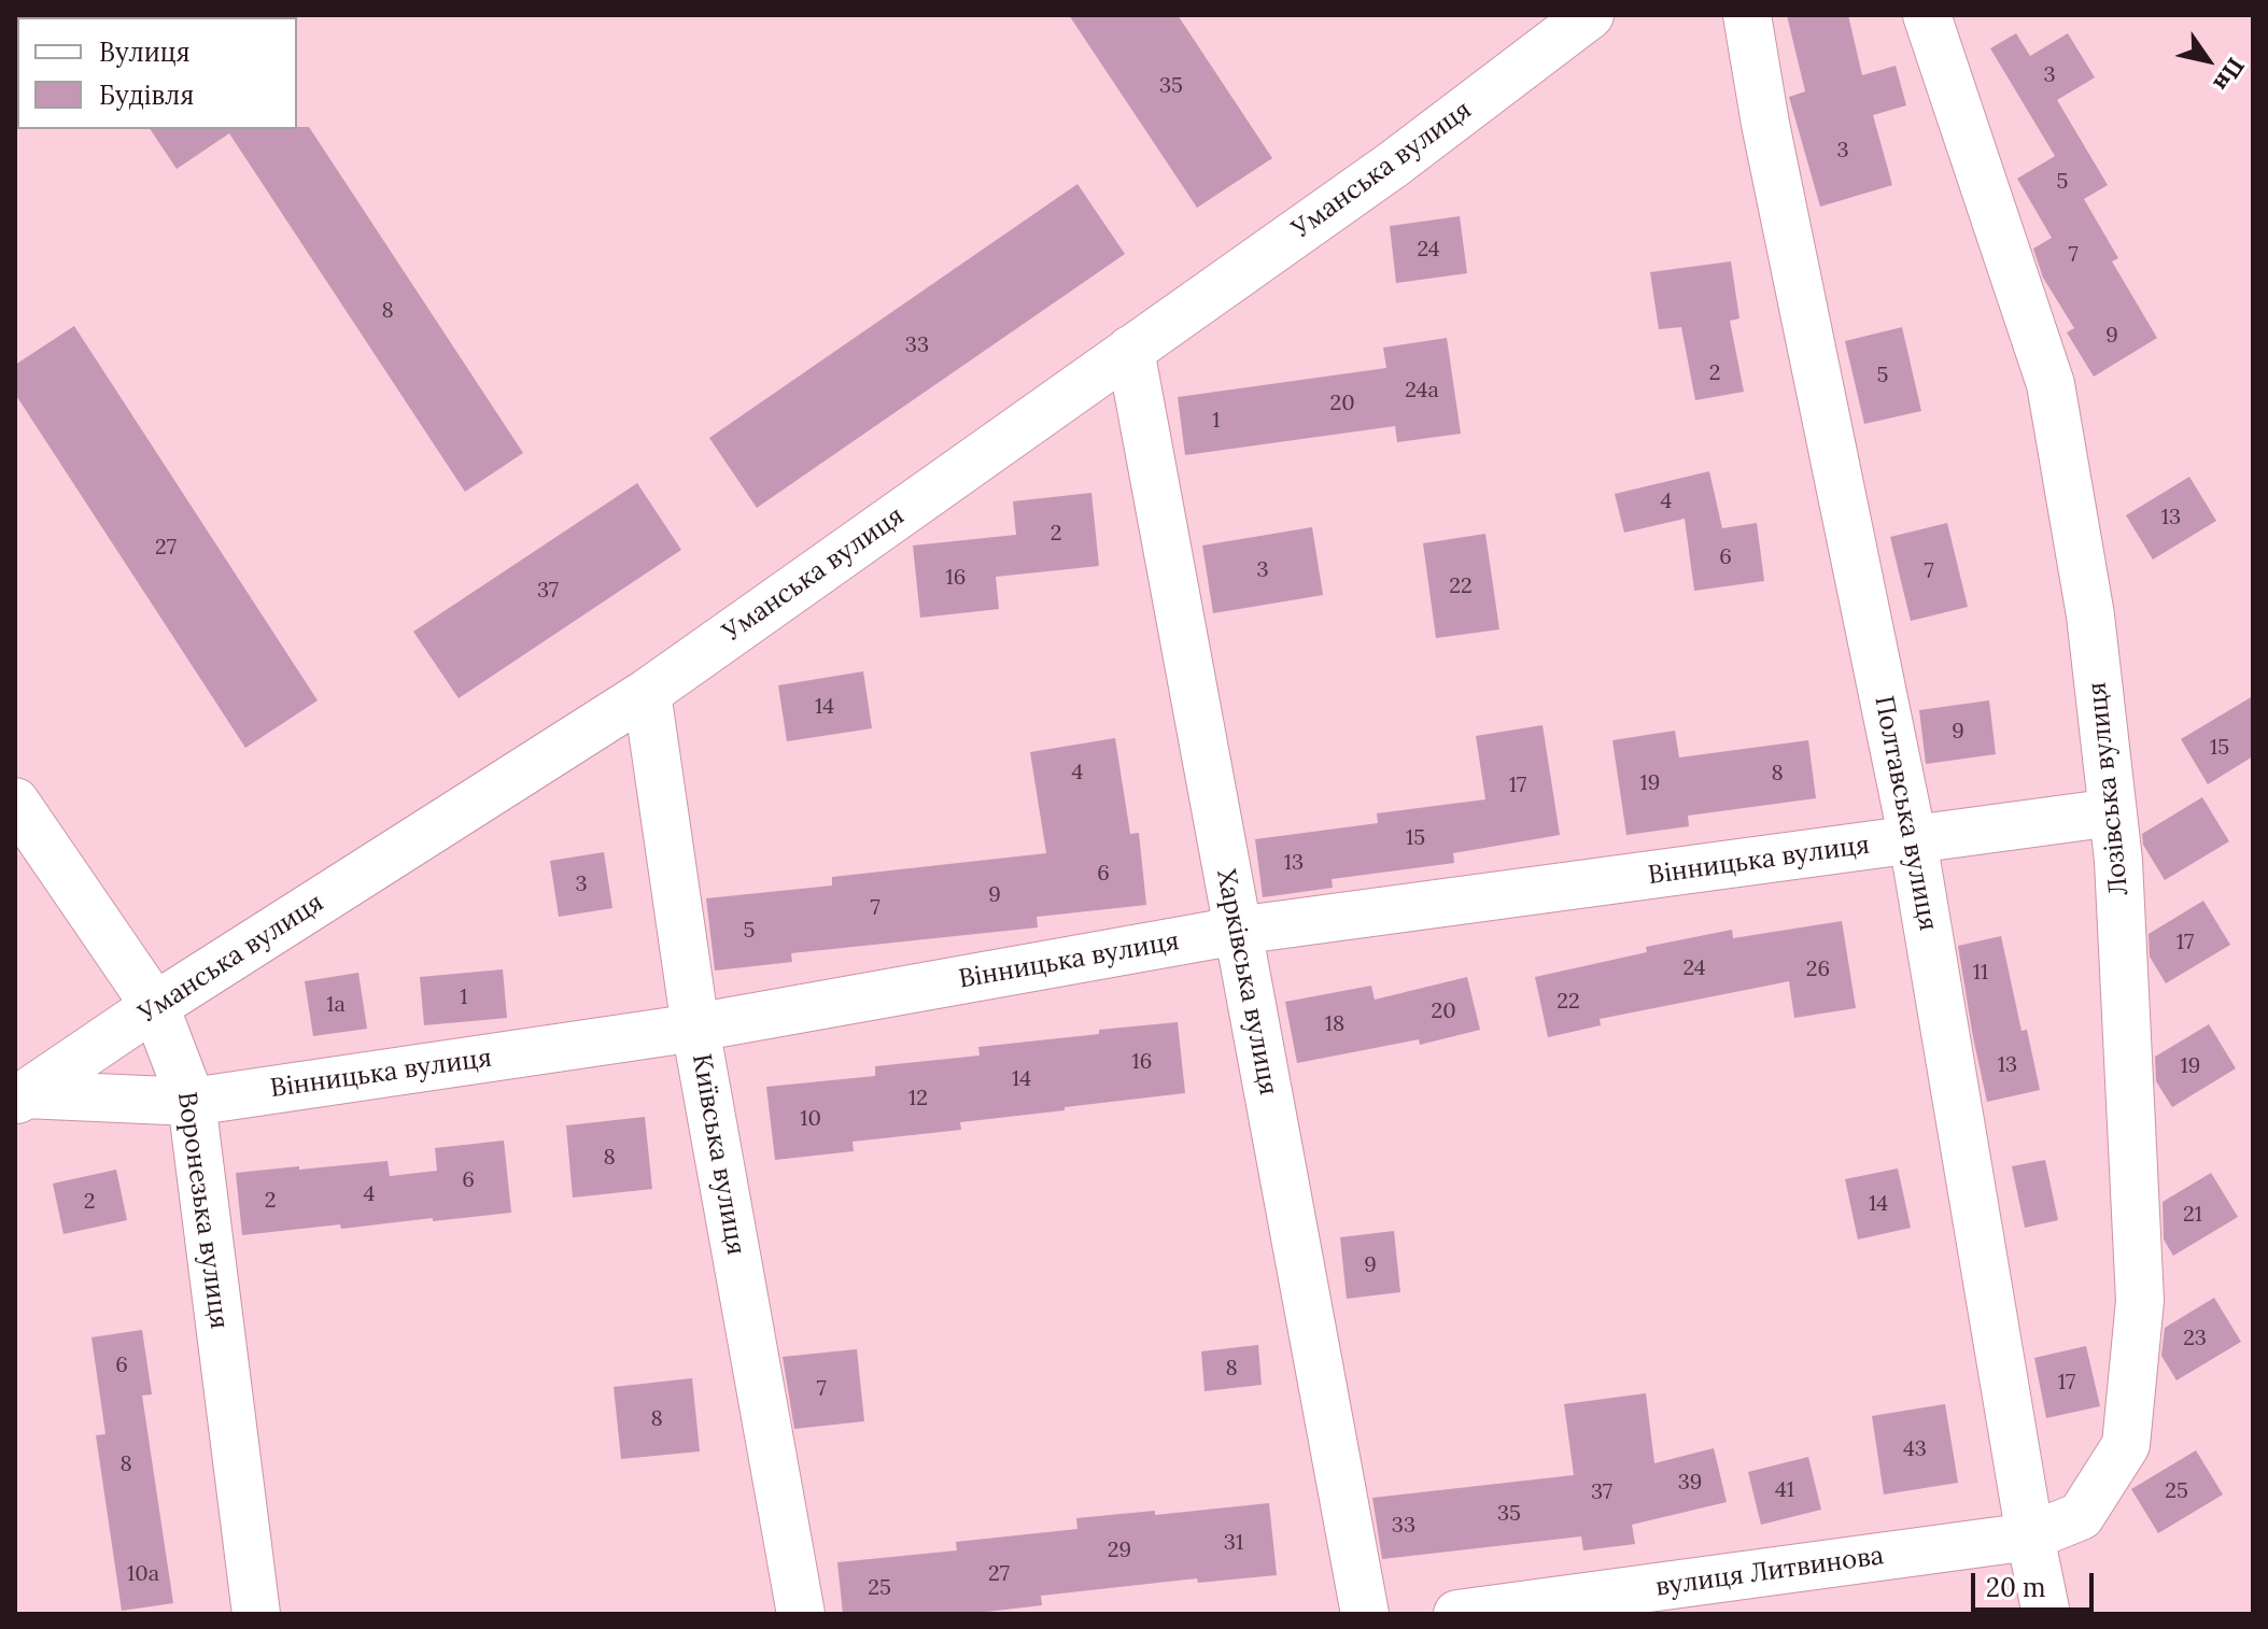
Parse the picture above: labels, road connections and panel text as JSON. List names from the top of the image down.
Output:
{
  "streets": {
    "street": [
      "Уманська вулиця",
      "Лозівська вулиця",
      "Полтавська вулиця",
      "Вінницька вулиця",
      "Харківська вулиця",
      "Київська вулиця",
      "Воронезька вулиця",
      "вулиця Литвинова"
    ]
  },
  "crossings": [
    ["Уманська вулиця", "Вінницька вулиця"],
    ["Уманська вулиця", "Харківська вулиця"],
    ["Уманська вулиця", "Київська вулиця"],
    ["Уманська вулиця", "Воронезька вулиця"],
    ["Лозівська вулиця", "Полтавська вулиця"],
    ["Лозівська вулиця", "Вінницька вулиця"],
    ["Лозівська вулиця", "вулиця Литвинова"],
    ["Полтавська вулиця", "Вінницька вулиця"],
    ["Полтавська вулиця", "вулиця Литвинова"],
    ["Вінницька вулиця", "Харківська вулиця"],
    ["Вінницька вулиця", "Київська вулиця"],
    ["Вінницька вулиця", "Воронезька вулиця"]
  ],
  "house_numbers": [
    "3",
    "35",
    "3",
    "5",
    "24",
    "7",
    "8",
    "9",
    "33",
    "2",
    "5",
    "24а",
    "20",
    "1",
    "4",
    "13",
    "2",
    "27",
    "6",
    "3",
    "7",
    "16",
    "22",
    "37",
    "14",
    "9",
    "15",
    "4",
    "8",
    "19",
    "17",
    "15",
    "13",
    "6",
    "3",
    "9",
    "7",
    "5",
    "17",
    "24",
    "26",
    "11",
    "1",
    "22",
    "1а",
    "20",
    "18",
    "16",
    "13",
    "19",
    "14",
    "12",
    "10",
    "8",
    "6",
    "4",
    "2",
    "2",
    "14",
    "21",
    "9",
    "23",
    "6",
    "8",
    "17",
    "7",
    "8",
    "43",
    "8",
    "39",
    "41",
    "25",
    "37",
    "35",
    "33",
    "31",
    "29",
    "10а",
    "27",
    "25"
  ],
  "legend": ["Вулиця", "Будівля"],
  "scale_bar": "20 m",
  "north": "bottom right"
}
